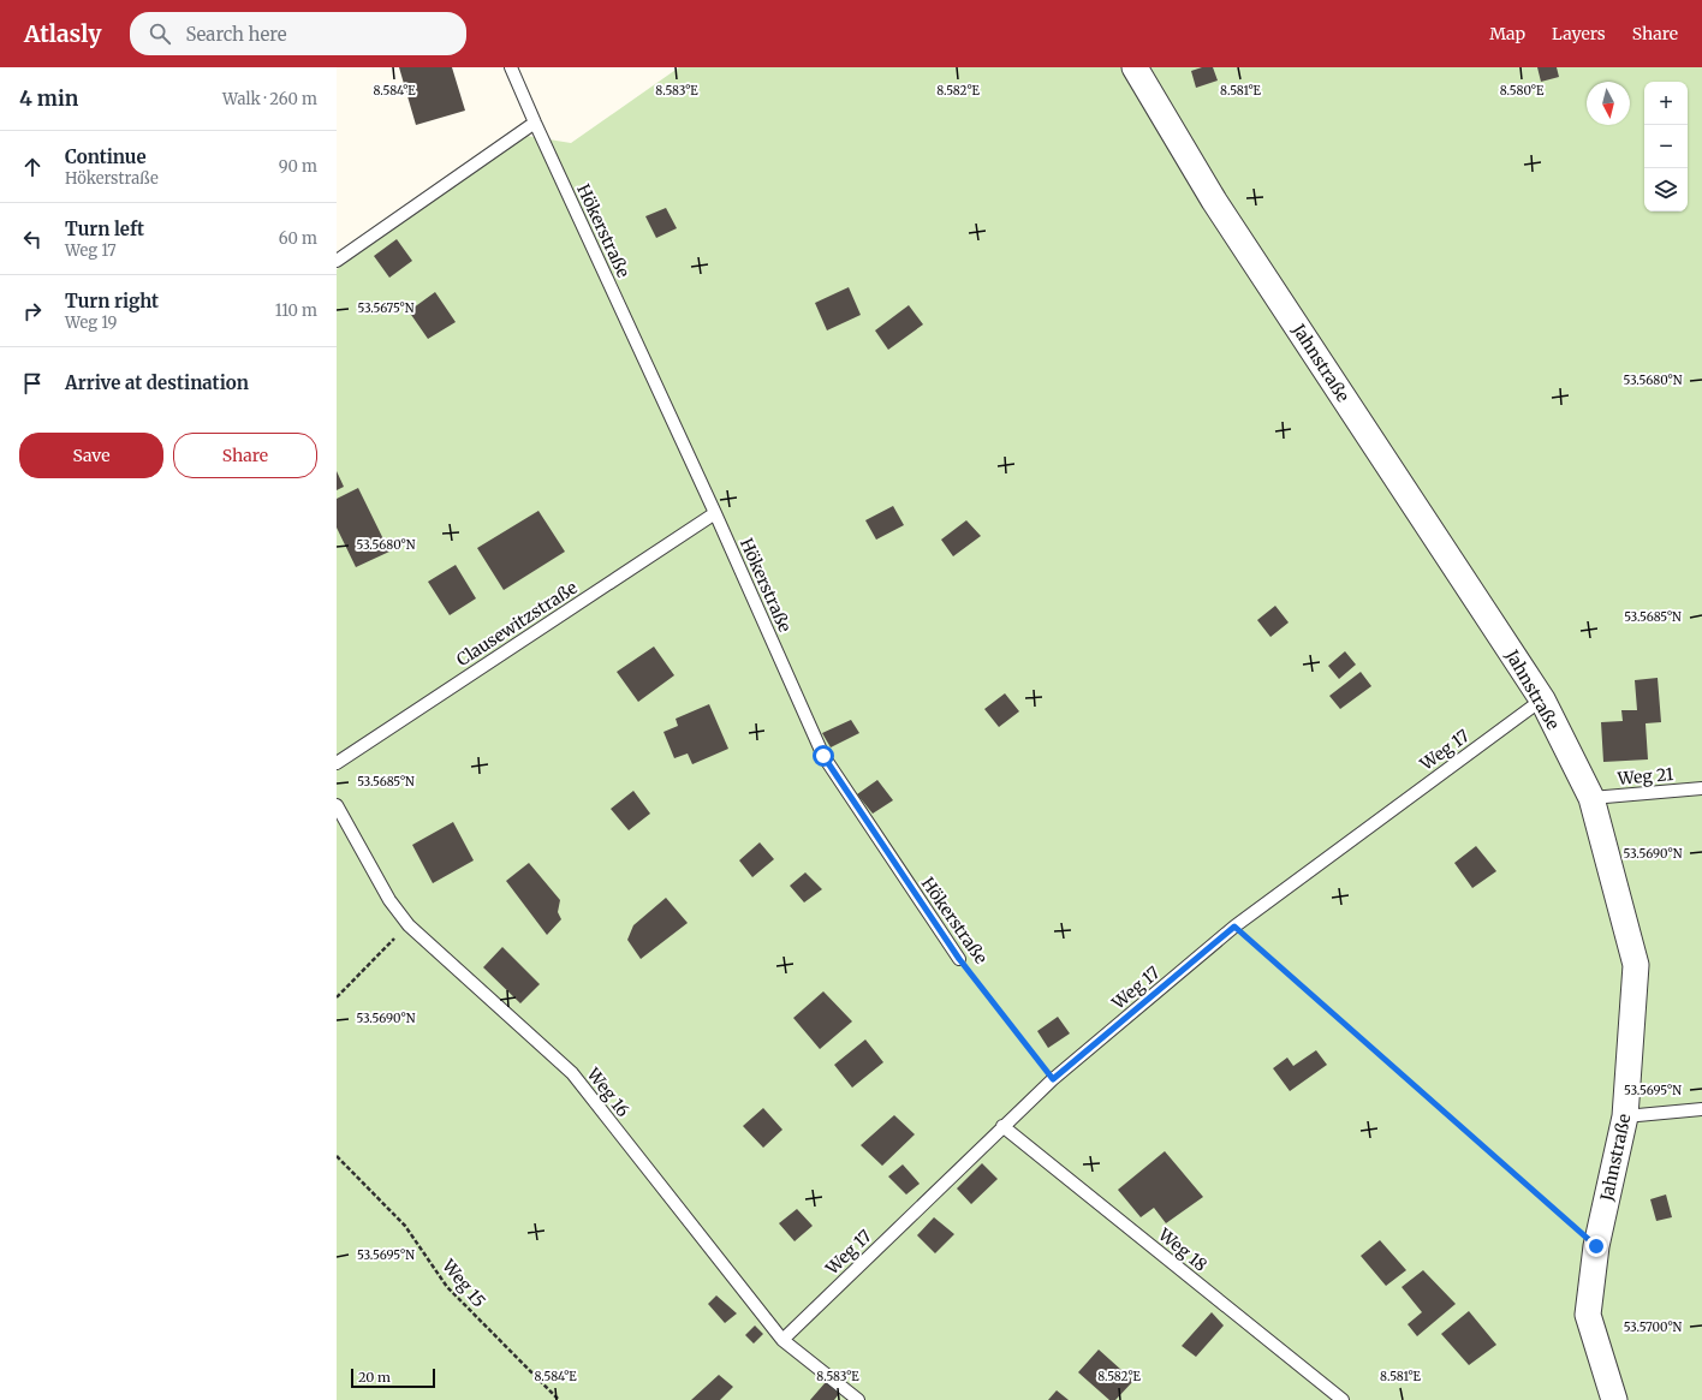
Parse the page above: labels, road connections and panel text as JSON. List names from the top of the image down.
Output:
{
  "streets": {
    "street": ["Jahnstraße"],
    "lane": [
      "Hökerstraße",
      "Clausewitzstraße",
      "Weg 17",
      "Weg 21",
      "Weg 16",
      "Weg 18"
    ],
    "path": ["Weg 15"]
  },
  "crossings": [
    ["Hökerstraße", "Clausewitzstraße"],
    ["Hökerstraße", "Weg 17"],
    ["Jahnstraße", "Weg 17"],
    ["Jahnstraße", "Weg 21"],
    ["Weg 17", "Weg 16"],
    ["Weg 17", "Weg 18"]
  ],
  "scale_bar": "20 m",
  "north": "bottom",
  "page": {
    "header": "Atlasly",
    "search": "Search here",
    "nav": ["Map", "Layers", "Share"],
    "heading": ["4 min", "Walk · 260 m"],
    "map_buttons": ["+", "−"],
    "list": [
      ["Continue", "Hökerstraße", "90 m"],
      ["Turn left", "Weg 17", "60 m"],
      ["Turn right", "Weg 19", "110 m"],
      "Arrive at destination"
    ],
    "buttons": ["Save", "Share"],
    "scale": "20 m"
  },
  "coordinates": [
    "8.584°E",
    "8.583°E",
    "8.582°E",
    "8.581°E",
    "8.580°E",
    "53.5675°N",
    "53.5680°N",
    "53.5685°N",
    "53.5690°N",
    "53.5695°N",
    "53.5700°N"
  ]
}
